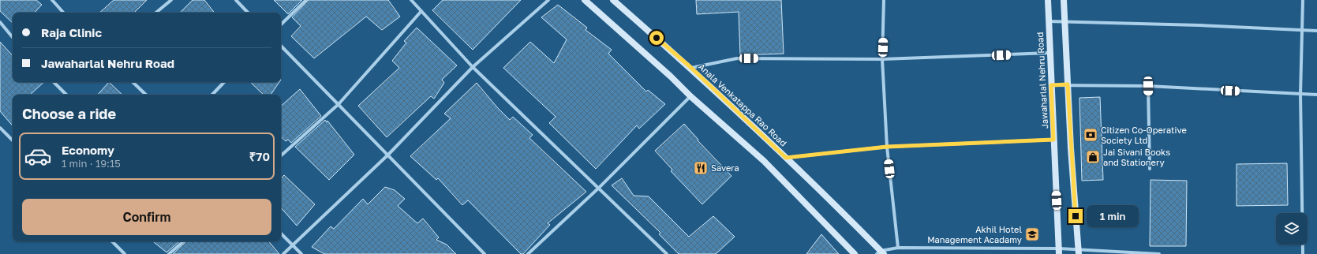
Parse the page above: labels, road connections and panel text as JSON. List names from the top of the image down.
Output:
{
  "streets": {
    "main road": ["Jawaharlal Nehru Road", "Anala Venkatappa Rao Road"]
  },
  "places": {
    "bank": ["Citizen Co-Operative Society Ltd"],
    "shop": ["Jai Sivani Books and Stationery"],
    "restaurant": ["Savera"],
    "school or university": ["Akhil Hotel Management Acadamy"]
  },
  "page": {
    "banner": ["Raja Clinic", "Jawaharlal Nehru Road"],
    "heading": "Choose a ride",
    "list": [
      {
        "name": "Economy",
        "note": "1 min · 19:15",
        "value": "₹70"
      }
    ],
    "buttons": "Confirm",
    "bubble": "1 min"
  }
}
